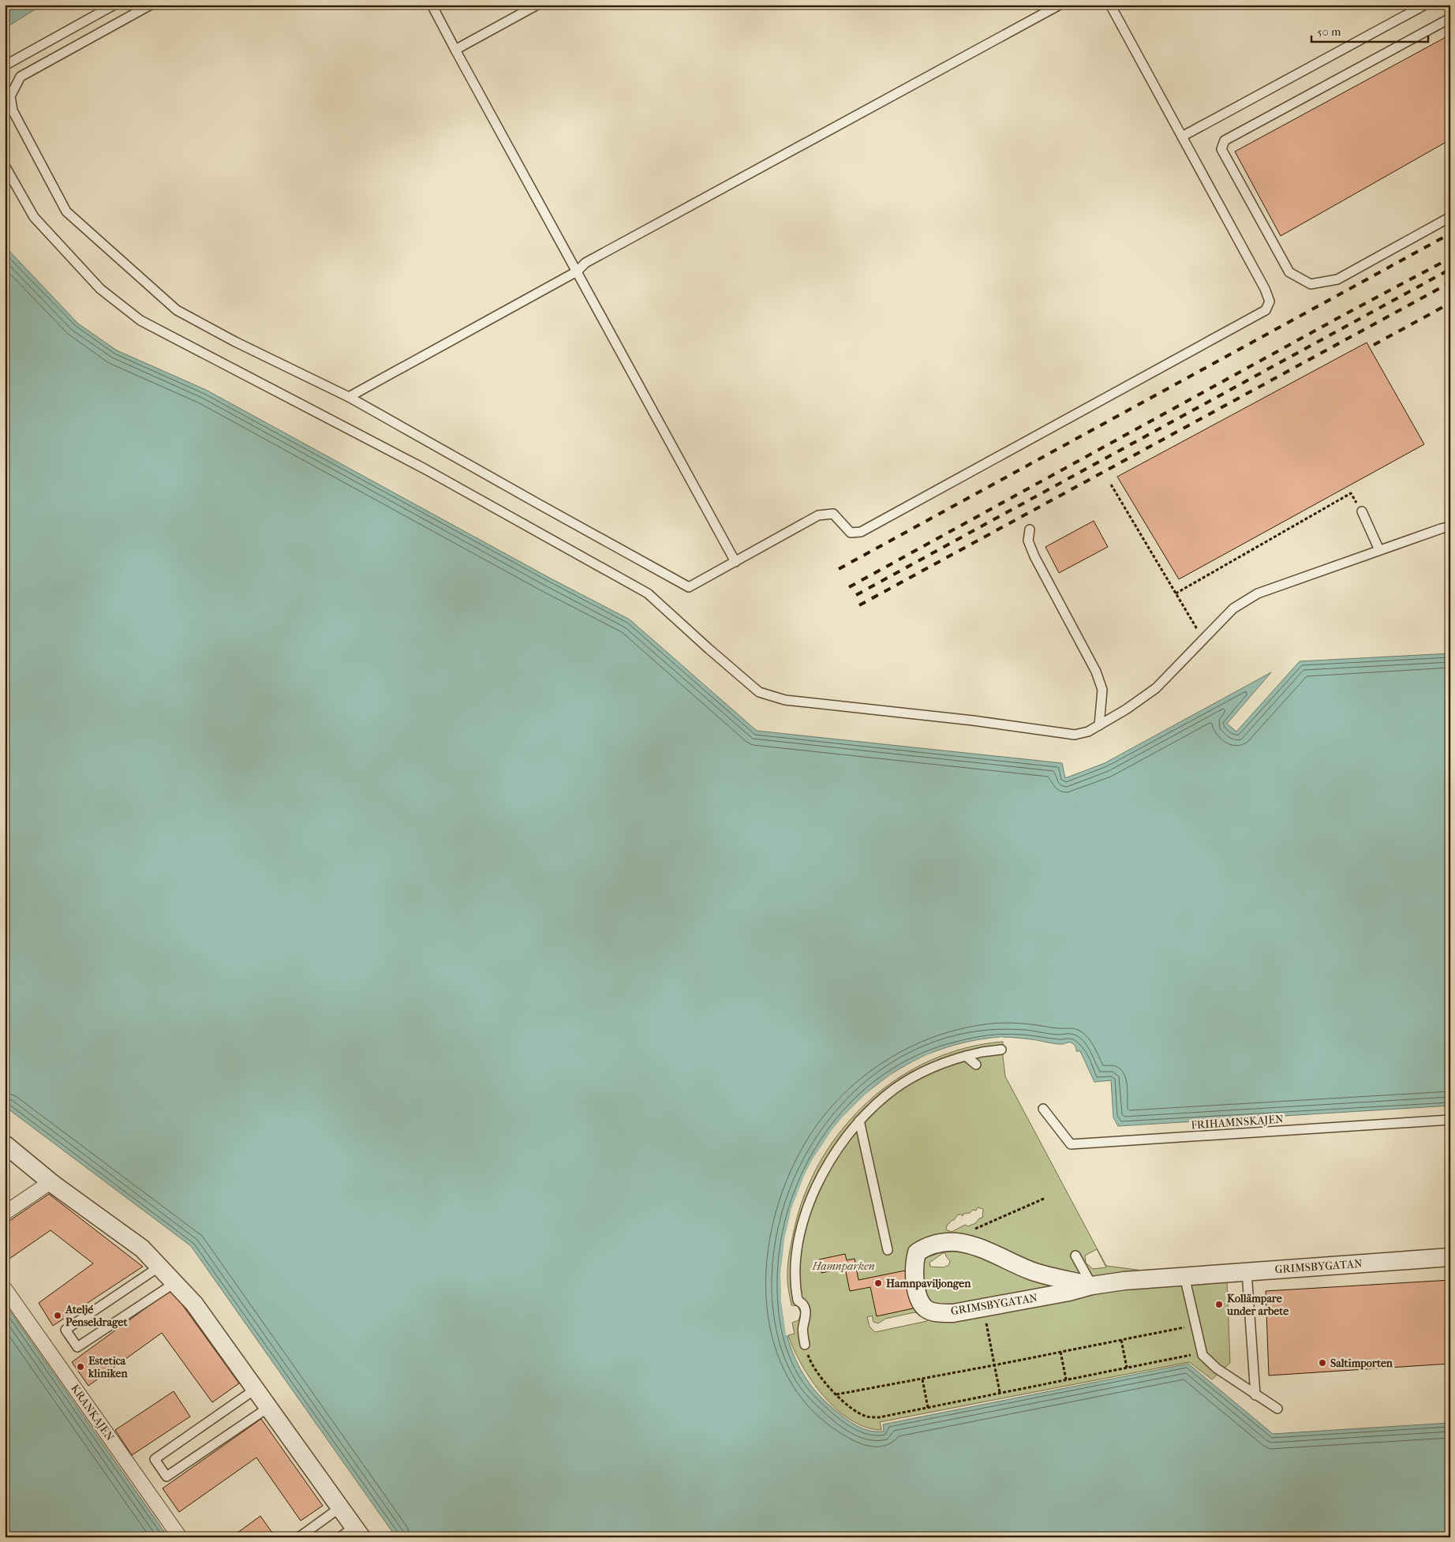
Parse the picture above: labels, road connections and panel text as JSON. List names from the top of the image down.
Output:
{
  "streets": {
    "street": ["GRIMSBYGATAN", "KRANKAJEN"],
    "lane": ["FRIHAMNSKAJEN"]
  },
  "parks": ["Hamnparken"],
  "places": [
    "Hamnpaviljongen",
    "Kollämpare under arbete",
    "Ateljé Penseldraget",
    "Saltimporten",
    "Estetica kliniken"
  ],
  "scale_bar": "50 m"
}
